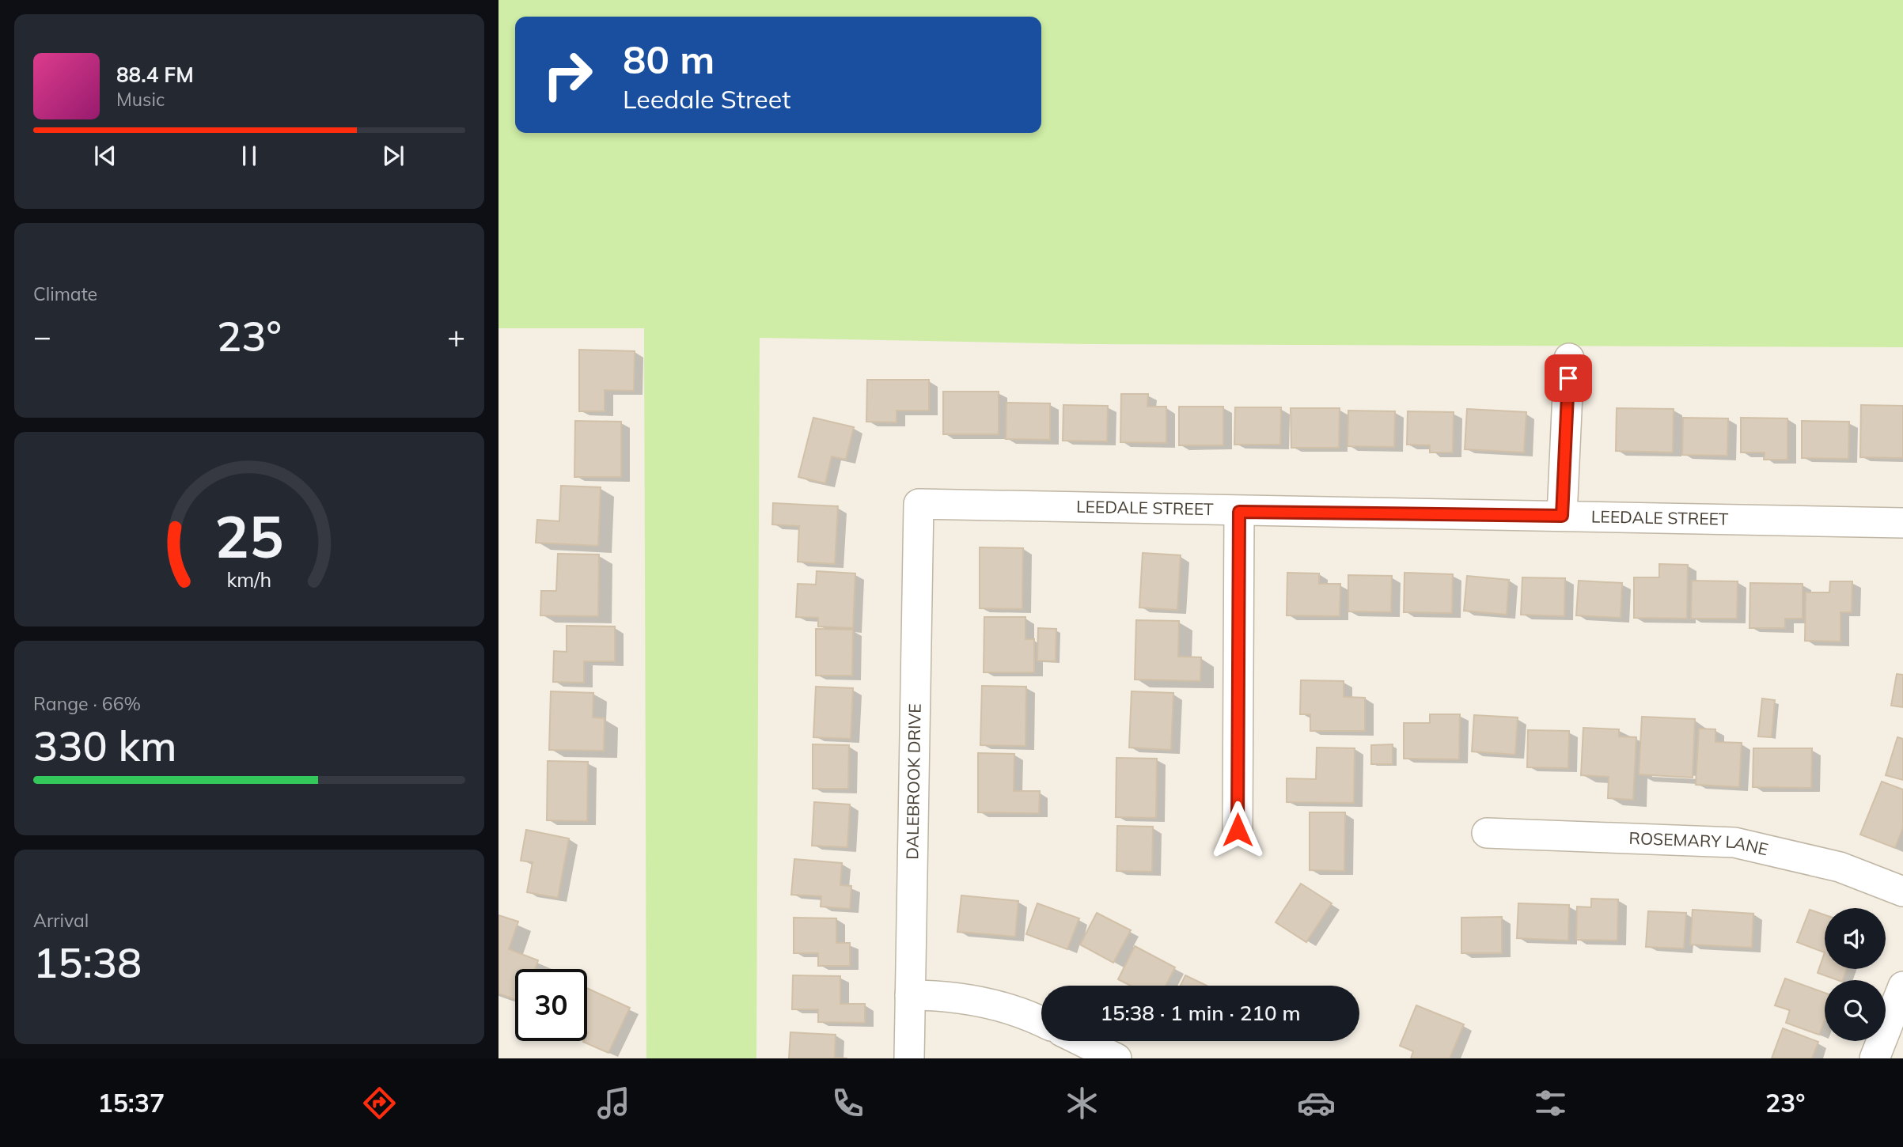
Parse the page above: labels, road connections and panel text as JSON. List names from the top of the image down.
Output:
{
  "streets": {
    "street": ["LEEDALE STREET", "DALEBROOK DRIVE", "ROSEMARY LANE"]
  },
  "crossings": [
    ["LEEDALE STREET", "DALEBROOK DRIVE"]
  ],
  "page": {
    "turn": ["80 m", "Leedale Street"],
    "song": ["88.4 FM", "Music"],
    "tile": [
      "Climate",
      ["Range · 66%", "330 km"],
      ["Arrival", "15:38"]
    ],
    "heat": ["−", "23°", "+"],
    "limit": "30",
    "trip": "15:38 · 1 min · 210 m",
    "tabs": ["15:37", "23°"],
    "gauge": ["25", "km/h"]
  }
}
